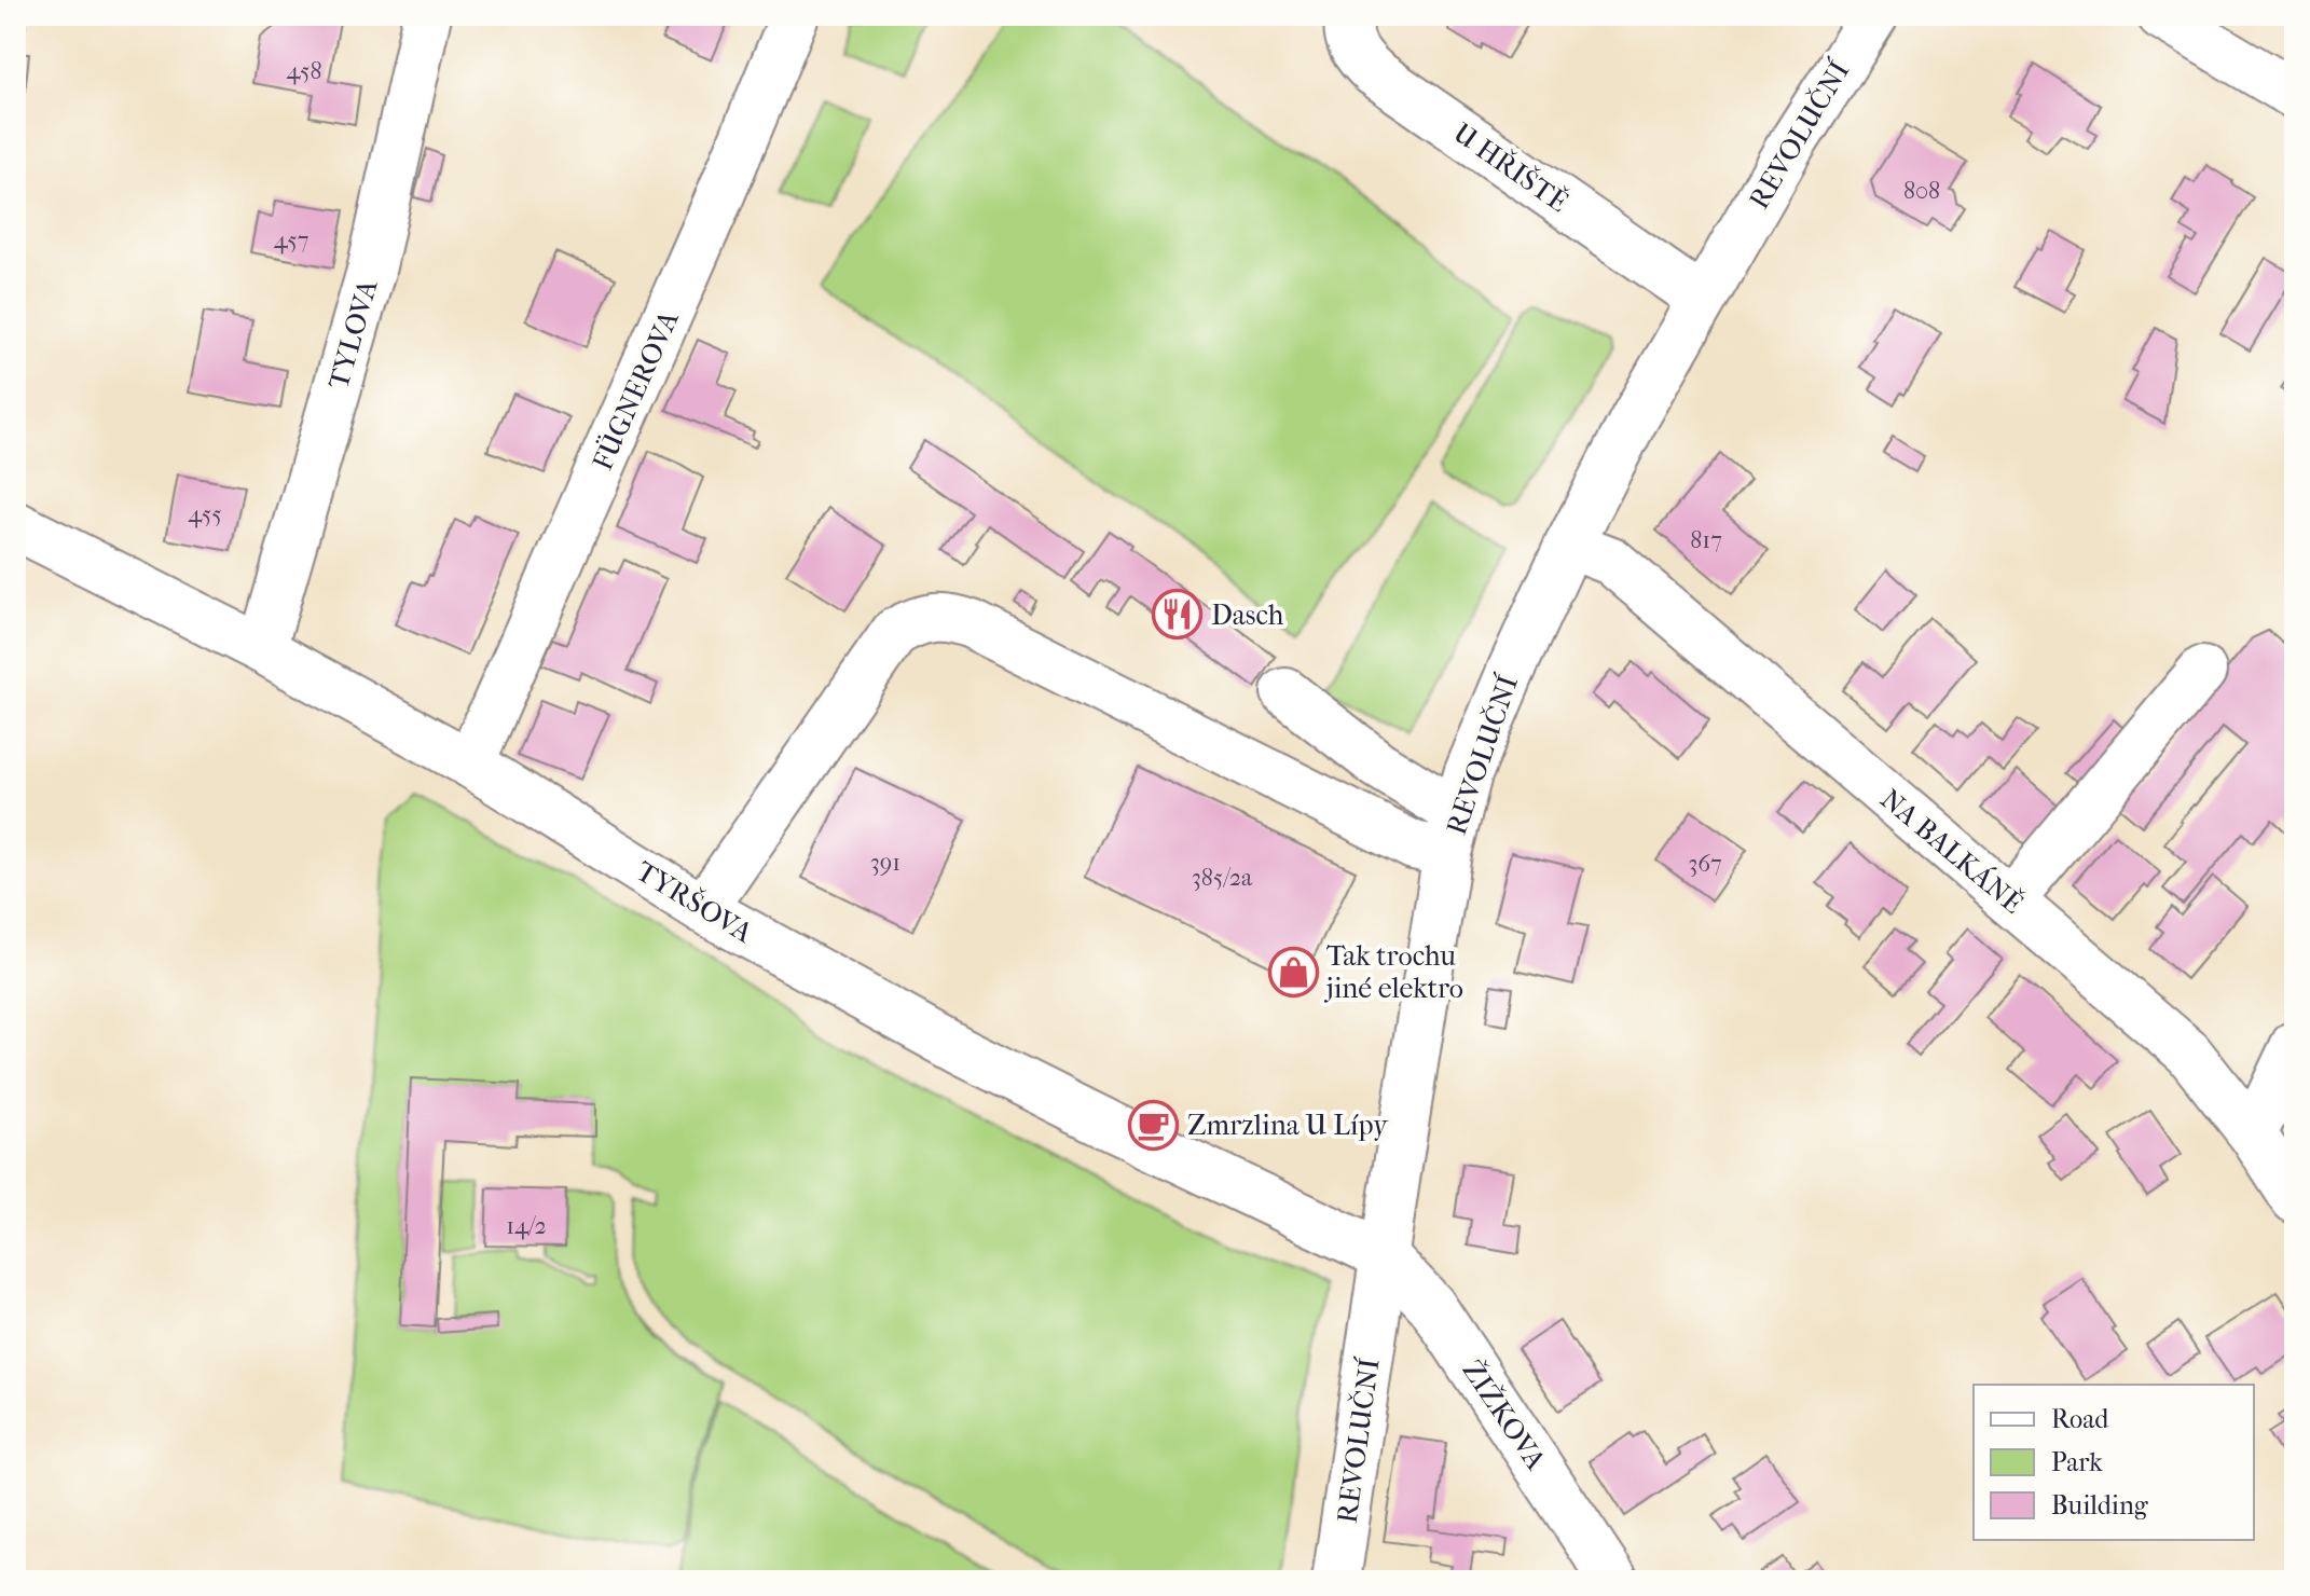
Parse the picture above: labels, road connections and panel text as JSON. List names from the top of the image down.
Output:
{
  "streets": {
    "street": [
      "REVOLUČNÍ",
      "U HŘIŠTĚ",
      "TYLOVA",
      "FÜGNEROVA",
      "NA BALKÁNĚ",
      "TYRŠOVA",
      "ŽIŽKOVA"
    ]
  },
  "crossings": [
    ["REVOLUČNÍ", "U HŘIŠTĚ"],
    ["REVOLUČNÍ", "NA BALKÁNĚ"],
    ["REVOLUČNÍ", "TYRŠOVA"],
    ["REVOLUČNÍ", "ŽIŽKOVA"],
    ["TYLOVA", "TYRŠOVA"],
    ["FÜGNEROVA", "TYRŠOVA"],
    ["TYRŠOVA", "ŽIŽKOVA"]
  ],
  "places": {
    "restaurant": ["Dasch"],
    "shop": ["Tak trochu jiné elektro"],
    "cafe": ["Zmrzlina U Lípy"]
  },
  "house_numbers": [
    "458",
    "808",
    "457",
    "455",
    "817",
    "391",
    "367",
    "385/2a",
    "14/2"
  ],
  "legend": ["Road", "Park", "Building"]
}
